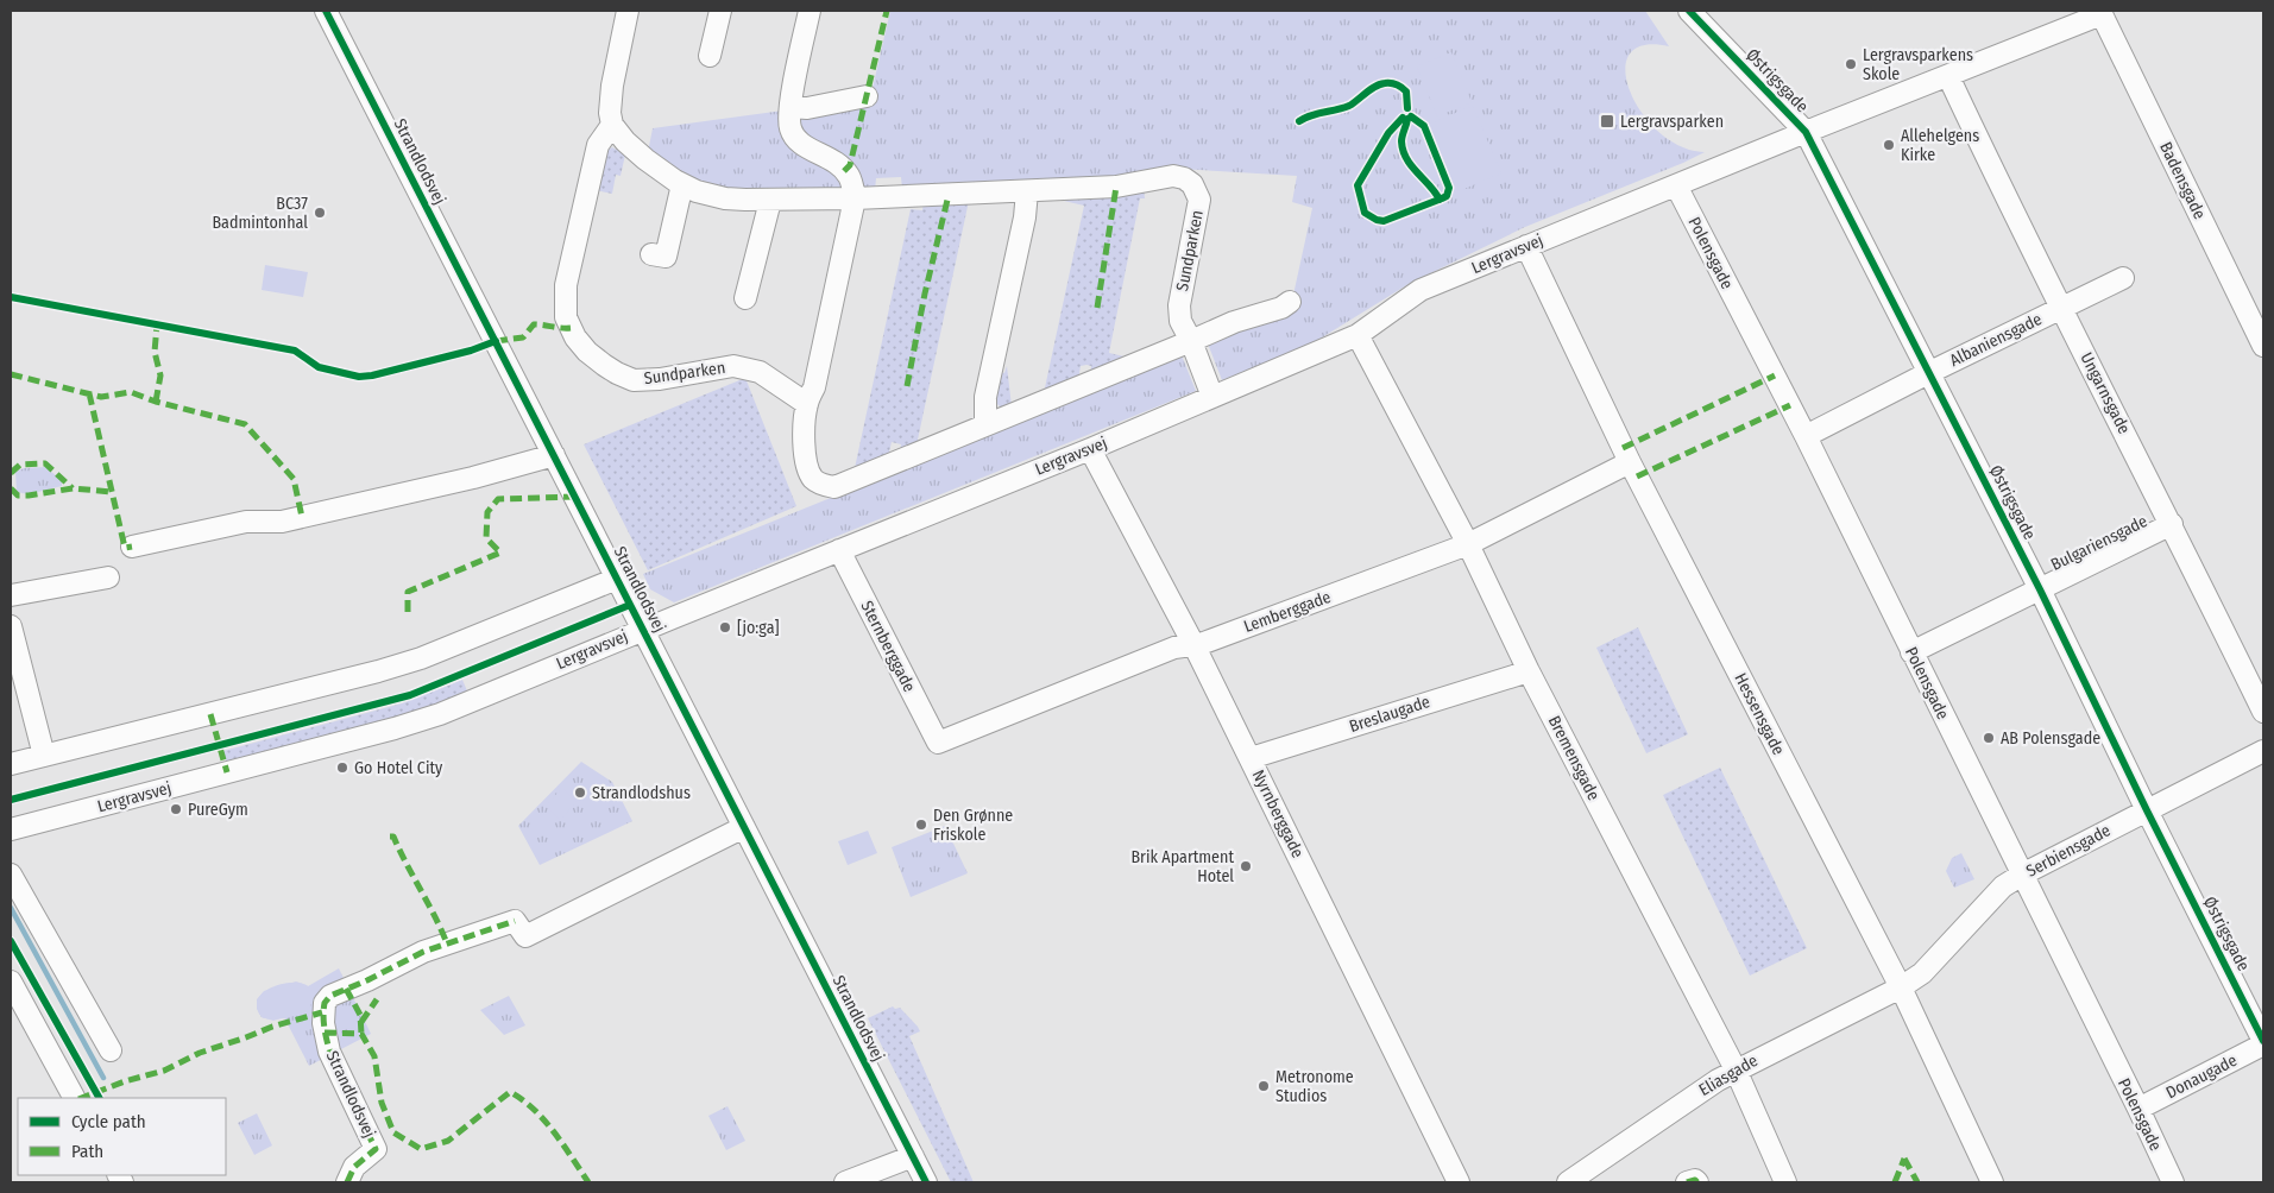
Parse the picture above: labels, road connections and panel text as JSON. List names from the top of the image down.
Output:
{
  "streets": {
    "street": [
      "Østrigsgade",
      "Strandlodsvej",
      "Badensgade",
      "Sundparken",
      "Polensgade",
      "Lergravsvej",
      "Albaniensgade",
      "Ungarnsgade",
      "Bulgariensgade",
      "Lemberggade",
      "Sternberggade",
      "Breslaugade",
      "Hessensgade",
      "Bremensgade",
      "Nyrnberggade",
      "Serbiensgade",
      "Eliasgade",
      "Donaugade"
    ]
  },
  "crossings": [
    ["Østrigsgade", "Lergravsvej"],
    ["Østrigsgade", "Albaniensgade"],
    ["Østrigsgade", "Bulgariensgade"],
    ["Østrigsgade", "Serbiensgade"],
    ["Strandlodsvej", "Lergravsvej"],
    ["Badensgade", "Lergravsvej"],
    ["Sundparken", "Lergravsvej"],
    ["Polensgade", "Lergravsvej"],
    ["Polensgade", "Albaniensgade"],
    ["Polensgade", "Bulgariensgade"],
    ["Polensgade", "Serbiensgade"],
    ["Polensgade", "Donaugade"],
    ["Lergravsvej", "Ungarnsgade"],
    ["Lergravsvej", "Sternberggade"],
    ["Lergravsvej", "Hessensgade"],
    ["Lergravsvej", "Bremensgade"],
    ["Lergravsvej", "Nyrnberggade"],
    ["Albaniensgade", "Ungarnsgade"],
    ["Ungarnsgade", "Bulgariensgade"],
    ["Lemberggade", "Sternberggade"],
    ["Lemberggade", "Hessensgade"],
    ["Lemberggade", "Bremensgade"],
    ["Lemberggade", "Nyrnberggade"],
    ["Breslaugade", "Bremensgade"],
    ["Breslaugade", "Nyrnberggade"],
    ["Hessensgade", "Serbiensgade"],
    ["Hessensgade", "Eliasgade"],
    ["Bremensgade", "Eliasgade"],
    ["Serbiensgade", "Eliasgade"]
  ],
  "places": {
    "other": [
      "Lergravsparkens Skole",
      "Allehelgens Kirke",
      "BC37 Badmintonhal",
      "[jo:ga]",
      "AB Polensgade",
      "Go Hotel City",
      "Strandlodshus",
      "PureGym",
      "Den Grønne Friskole",
      "Brik Apartment Hotel",
      "Metronome Studios"
    ],
    "transit": ["Lergravsparken"]
  },
  "legend": ["Cycle path", "Path"]
}
